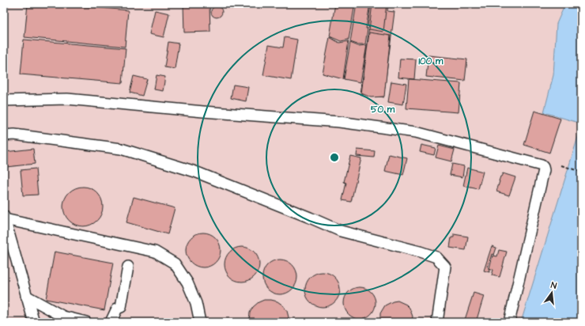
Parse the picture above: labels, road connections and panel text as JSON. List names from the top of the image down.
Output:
{
  "north": "top",
  "rings": ["100 m", "50 m"]
}
